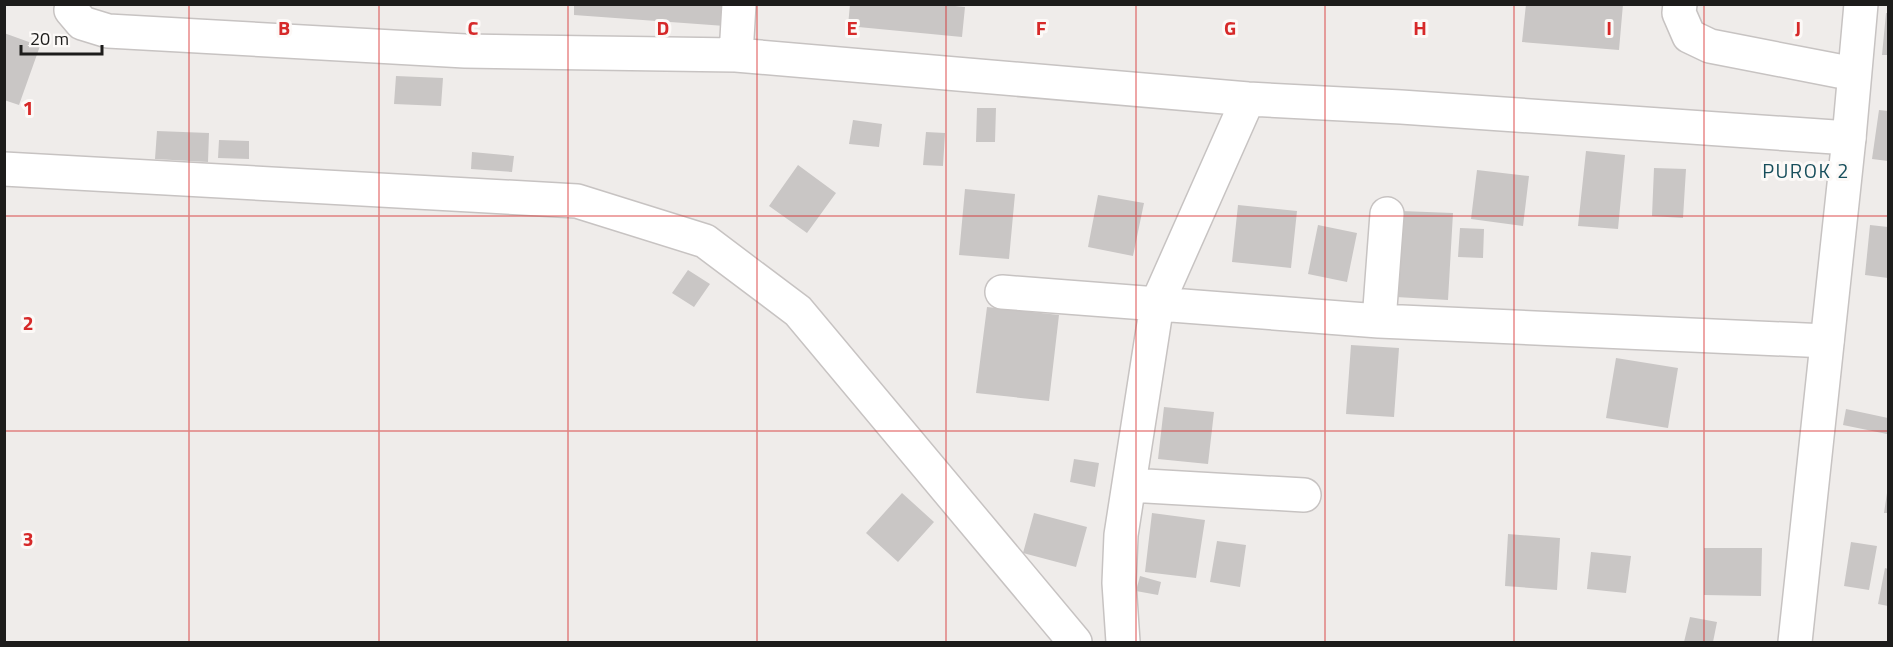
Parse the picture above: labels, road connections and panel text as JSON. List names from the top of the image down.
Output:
{
  "districts": ["PUROK 2"],
  "scale_bar": "20 m",
  "grid": {
    "columns": [
      "B",
      "C",
      "D",
      "E",
      "F",
      "G",
      "H",
      "I",
      "J"
    ],
    "rows": ["1", "2", "3"]
  }
}
